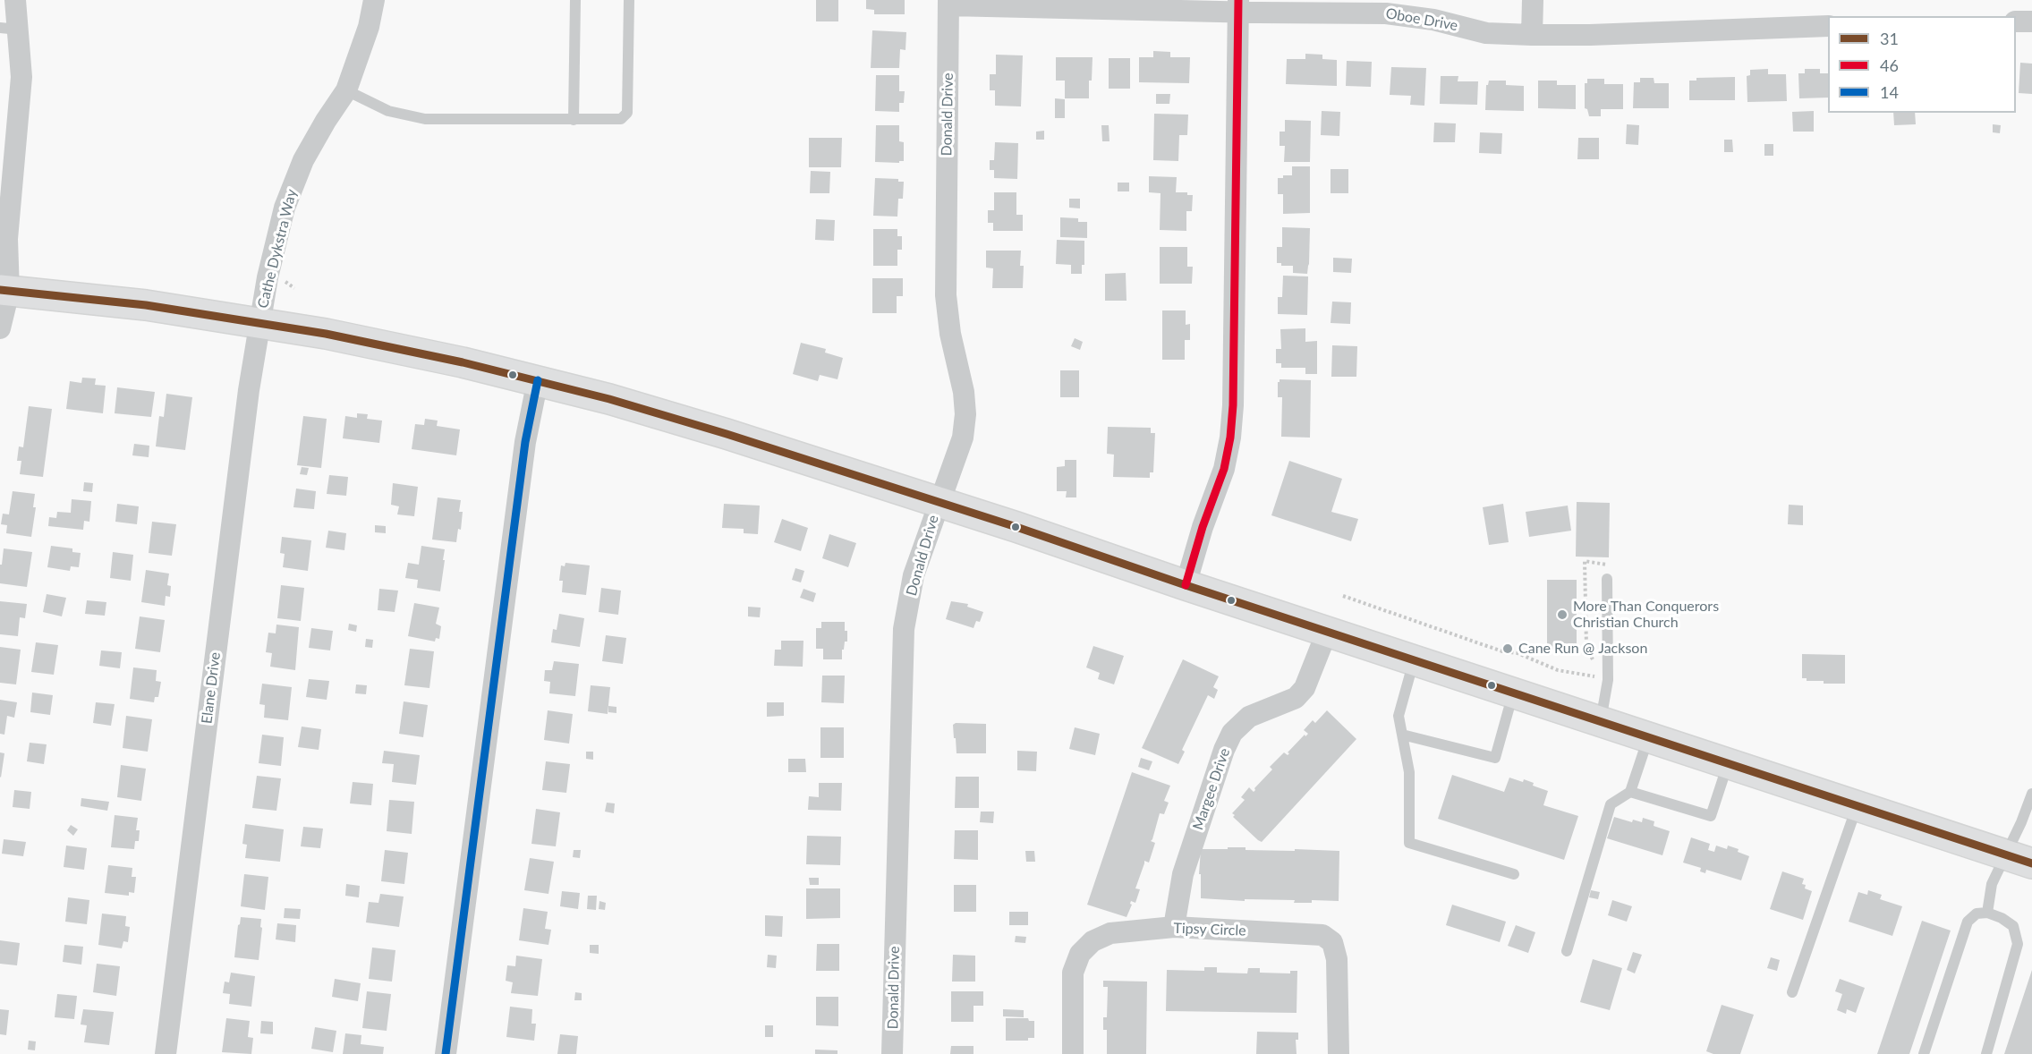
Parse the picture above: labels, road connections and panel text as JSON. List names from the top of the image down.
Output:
{
  "streets": {
    "street": [
      "Oboe Drive",
      "Donald Drive",
      "Cathe Dykstra Way",
      "Elane Drive",
      "Margee Drive",
      "Tipsy Circle"
    ]
  },
  "crossings": [
    ["Oboe Drive", "Donald Drive"],
    ["Cathe Dykstra Way", "Elane Drive"],
    ["Margee Drive", "Tipsy Circle"]
  ],
  "places": ["More Than Conquerors Christian Church", "Cane Run @ Jackson"],
  "lines": ["transit line 46", "transit line 31", "transit line 14"],
  "legend": ["31", "46", "14"]
}
